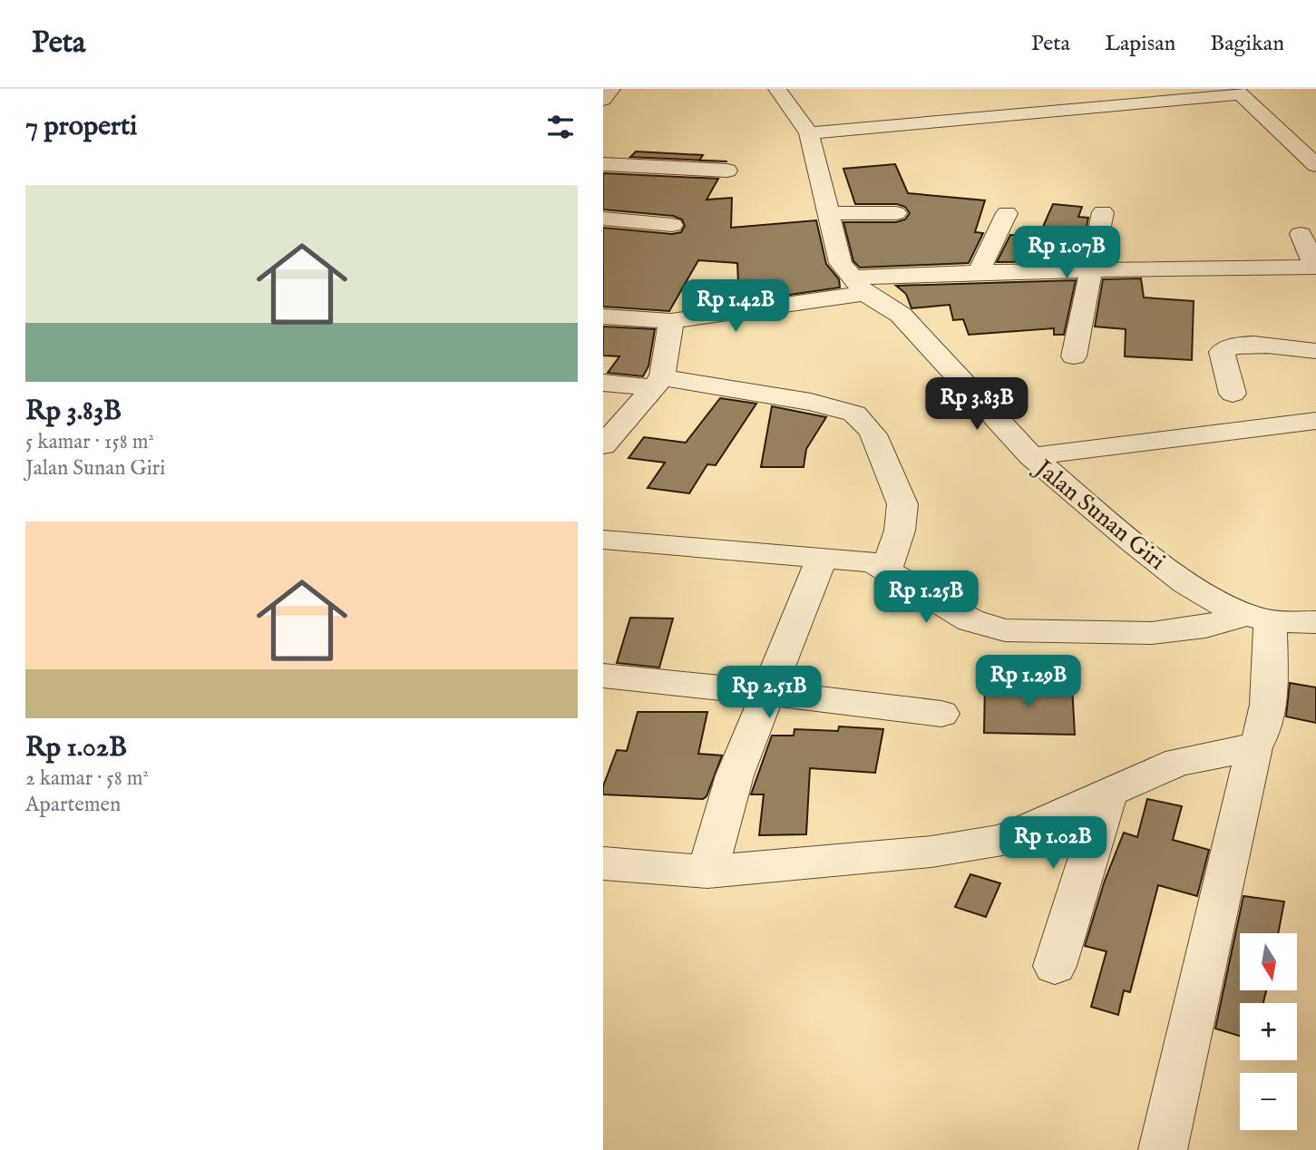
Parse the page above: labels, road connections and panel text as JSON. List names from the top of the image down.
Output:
{
  "streets": {
    "street": ["Jalan Sunan Giri"]
  },
  "north": "bottom",
  "page": {
    "header": "Peta",
    "nav": ["Peta", "Lapisan", "Bagikan"],
    "heading": "7 properti",
    "list": [
      {
        "name": "Rp 3.83B",
        "note": "5 kamar · 158 m² · Jalan Sunan Giri"
      },
      {
        "name": "Rp 1.02B",
        "note": "2 kamar · 58 m² · Apartemen"
      }
    ],
    "price": [
      "Rp 1.07B",
      "Rp 1.42B",
      "Rp 3.83B",
      "Rp 1.25B",
      "Rp 1.29B",
      "Rp 2.51B",
      "Rp 1.02B"
    ],
    "map_buttons": ["+", "−"]
  }
}
